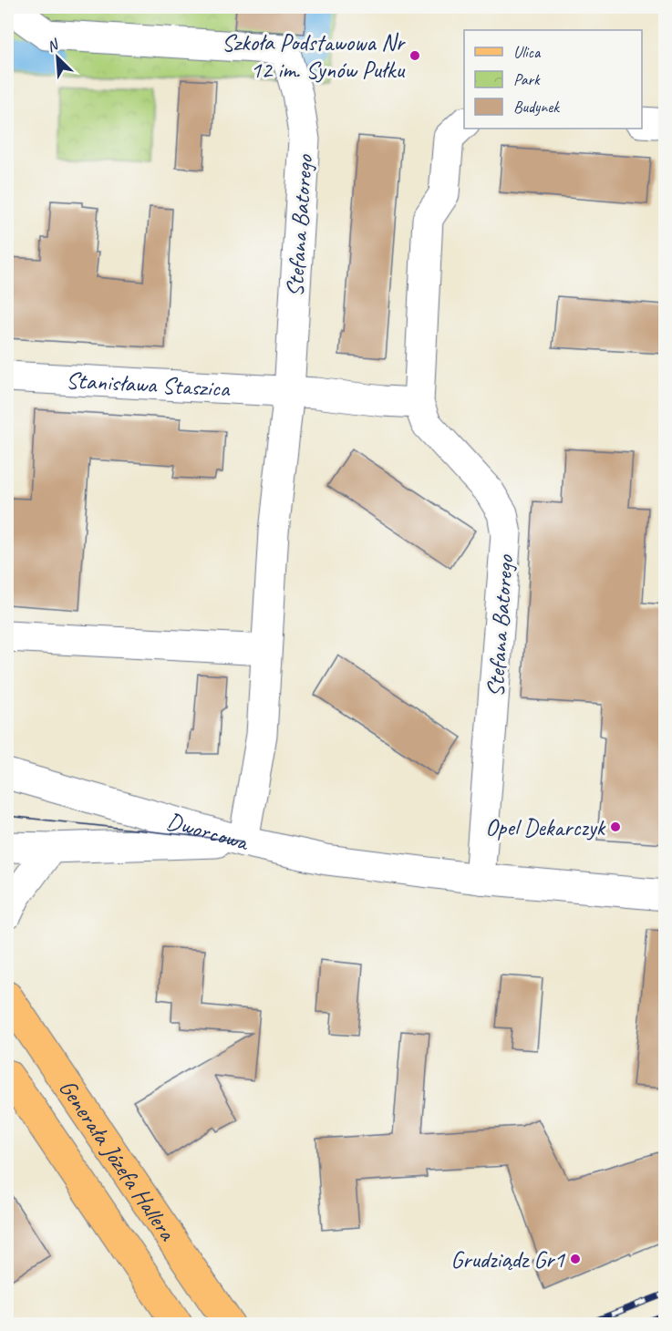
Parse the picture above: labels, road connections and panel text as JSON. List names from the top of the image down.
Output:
{
  "streets": {
    "main road": ["Generała Józefa Hallera"],
    "street": ["Stefana Batorego", "Stanisława Staszica", "Dworcowa"]
  },
  "crossings": [
    ["Stefana Batorego", "Stanisława Staszica"],
    ["Stefana Batorego", "Dworcowa"]
  ],
  "places": ["Szkoła Podstawowa Nr 12 im. Synów Pułku", "Opel Dekarczyk", "Grudziądz Gr1"],
  "legend": ["Ulica", "Park", "Budynek"],
  "north": "top left"
}
